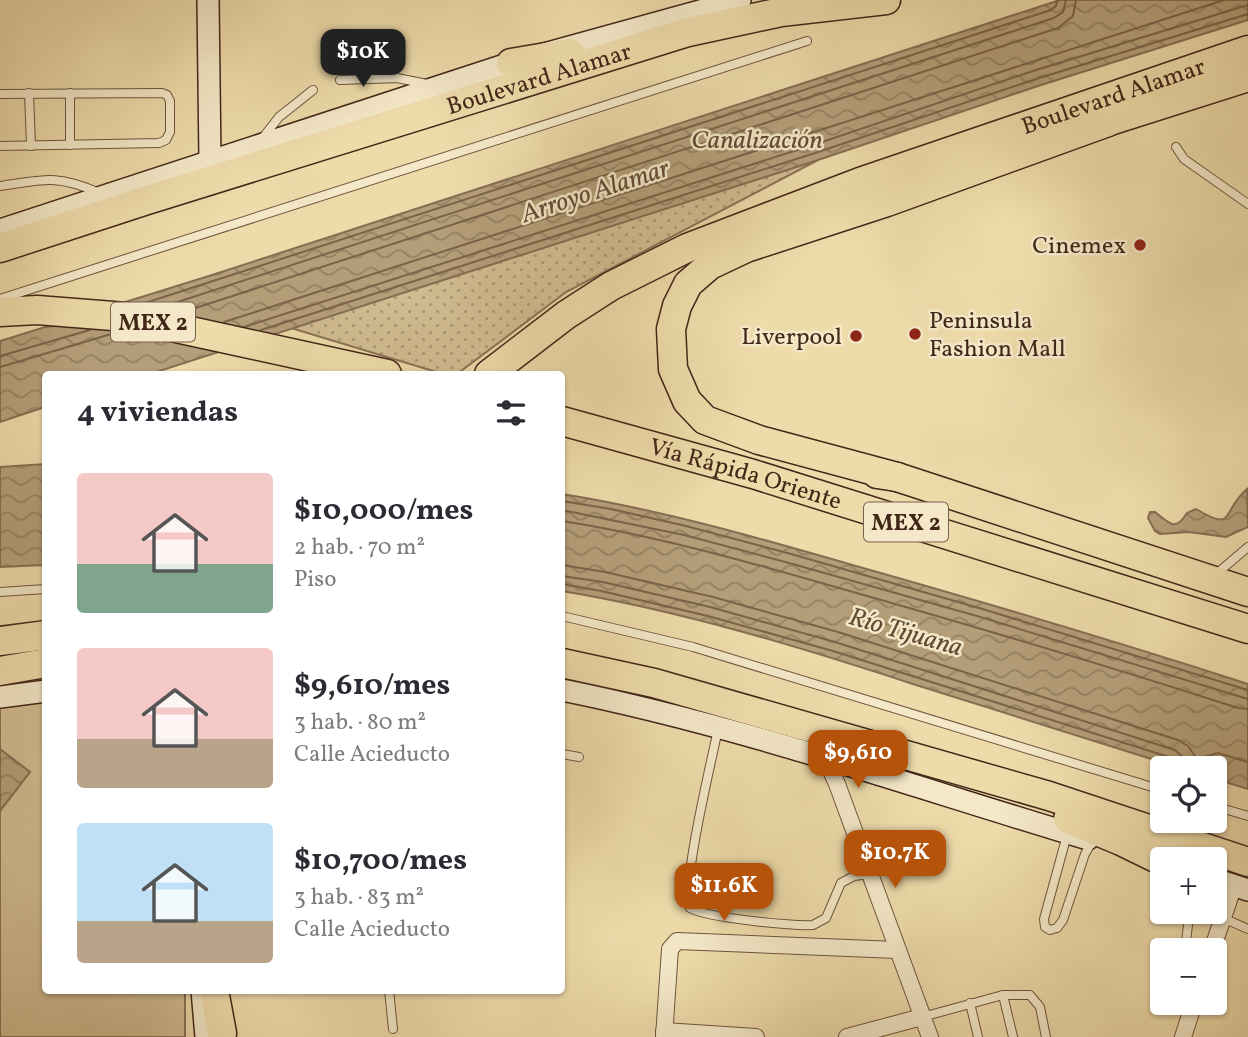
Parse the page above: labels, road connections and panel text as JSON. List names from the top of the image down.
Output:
{
  "streets": {
    "highway": ["Boulevard Alamar", "MEX 2", "Vía Rápida Oriente"]
  },
  "water": ["Canalización", "Arroyo Alamar", "Río Tijuana"],
  "places": ["Cinemex", "Peninsula Fashion Mall", "Liverpool"],
  "page": {
    "price": [
      "$10K",
      "$9,610",
      "$10.7K",
      "$11.6K"
    ],
    "heading": "4 viviendas",
    "list": [
      {
        "name": "$10,000/mes",
        "note": "2 hab. · 70 m² · Piso"
      },
      {
        "name": "$9,610/mes",
        "note": "3 hab. · 80 m² · Calle Acieducto"
      },
      {
        "name": "$10,700/mes",
        "note": "3 hab. · 83 m² · Calle Acieducto"
      }
    ],
    "map_buttons": ["+", "−"]
  }
}
